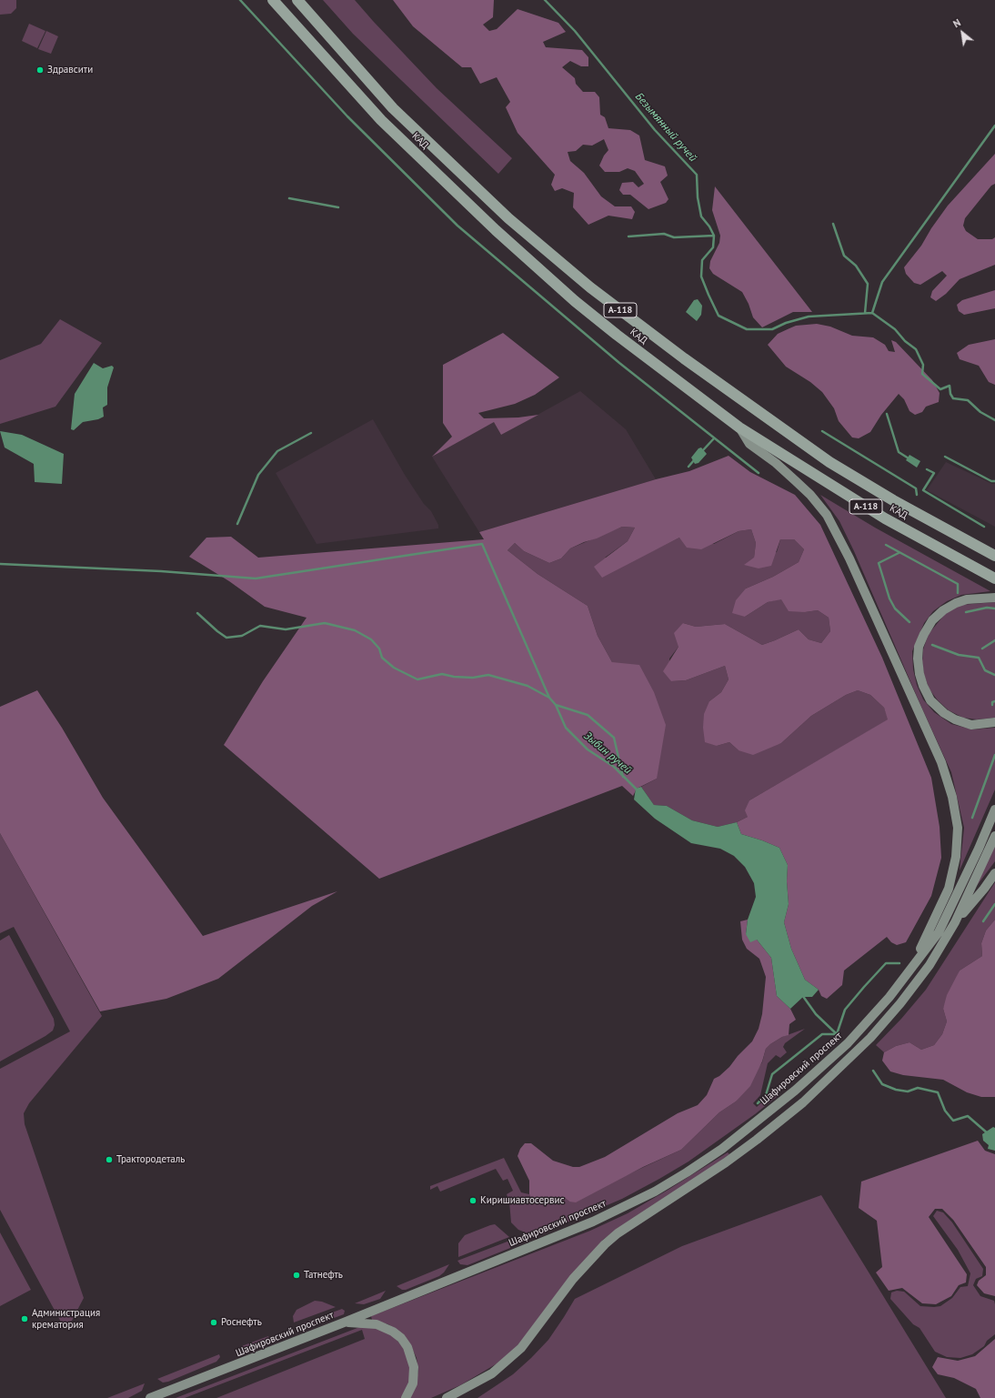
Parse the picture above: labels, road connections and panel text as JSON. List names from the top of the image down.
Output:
{
  "streets": {
    "highway": ["КАД", "А-118"],
    "main road": ["Шафировский проспект"]
  },
  "water": ["Безымянный ручей", "Зыбин ручей"],
  "places": [
    "Здравсити",
    "Трактородеталь",
    "Киришиавтосервис",
    "Татнефть",
    "Администрация крематория",
    "Роснефть"
  ],
  "north": "top left"
}
